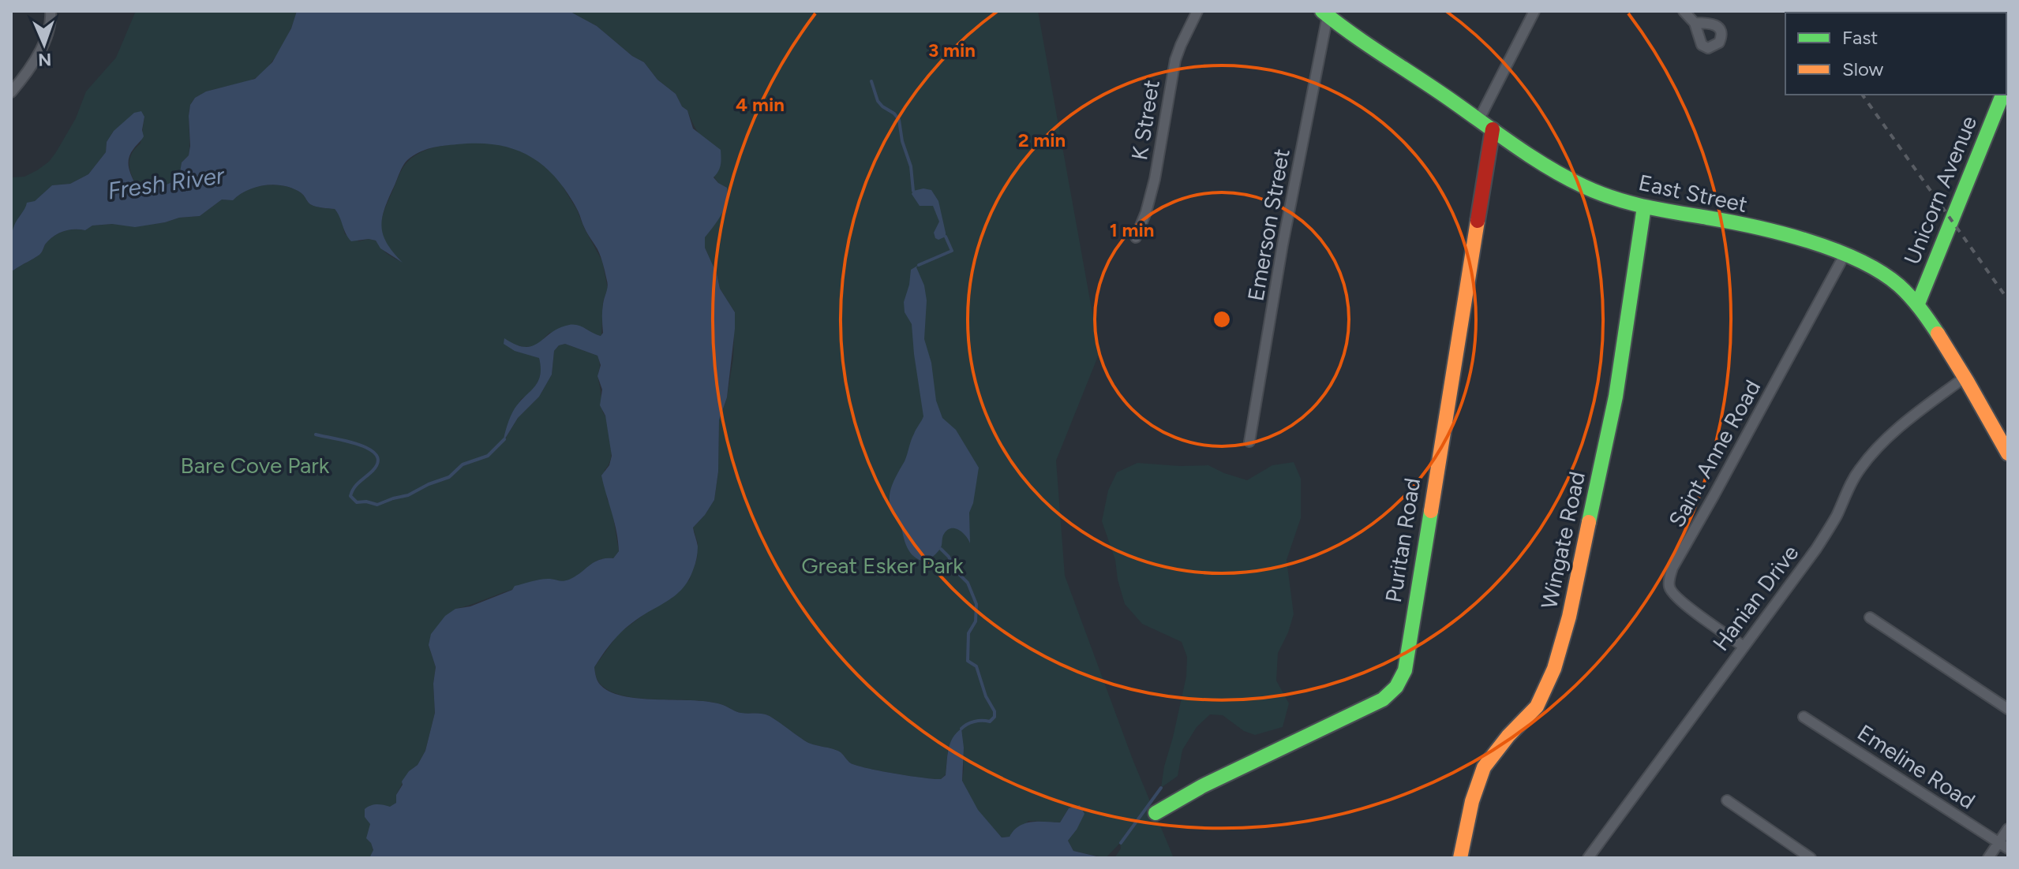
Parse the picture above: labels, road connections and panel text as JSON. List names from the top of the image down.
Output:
{
  "streets": {
    "street": [
      "K Street",
      "Unicorn Avenue",
      "East Street",
      "Emerson Street",
      "Saint Anne Road",
      "Puritan Road",
      "Wingate Road",
      "Hanian Drive",
      "Emeline Road"
    ]
  },
  "crossings": [
    ["Unicorn Avenue", "East Street"],
    ["East Street", "Emerson Street"],
    ["East Street", "Saint Anne Road"],
    ["East Street", "Puritan Road"],
    ["East Street", "Wingate Road"],
    ["East Street", "Hanian Drive"],
    ["Saint Anne Road", "Hanian Drive"]
  ],
  "water": ["Fresh River"],
  "parks": ["Bare Cove Park", "Great Esker Park"],
  "legend": ["Fast", "Slow"],
  "north": "bottom",
  "rings": [
    "3 min",
    "4 min",
    "2 min",
    "1 min"
  ]
}
